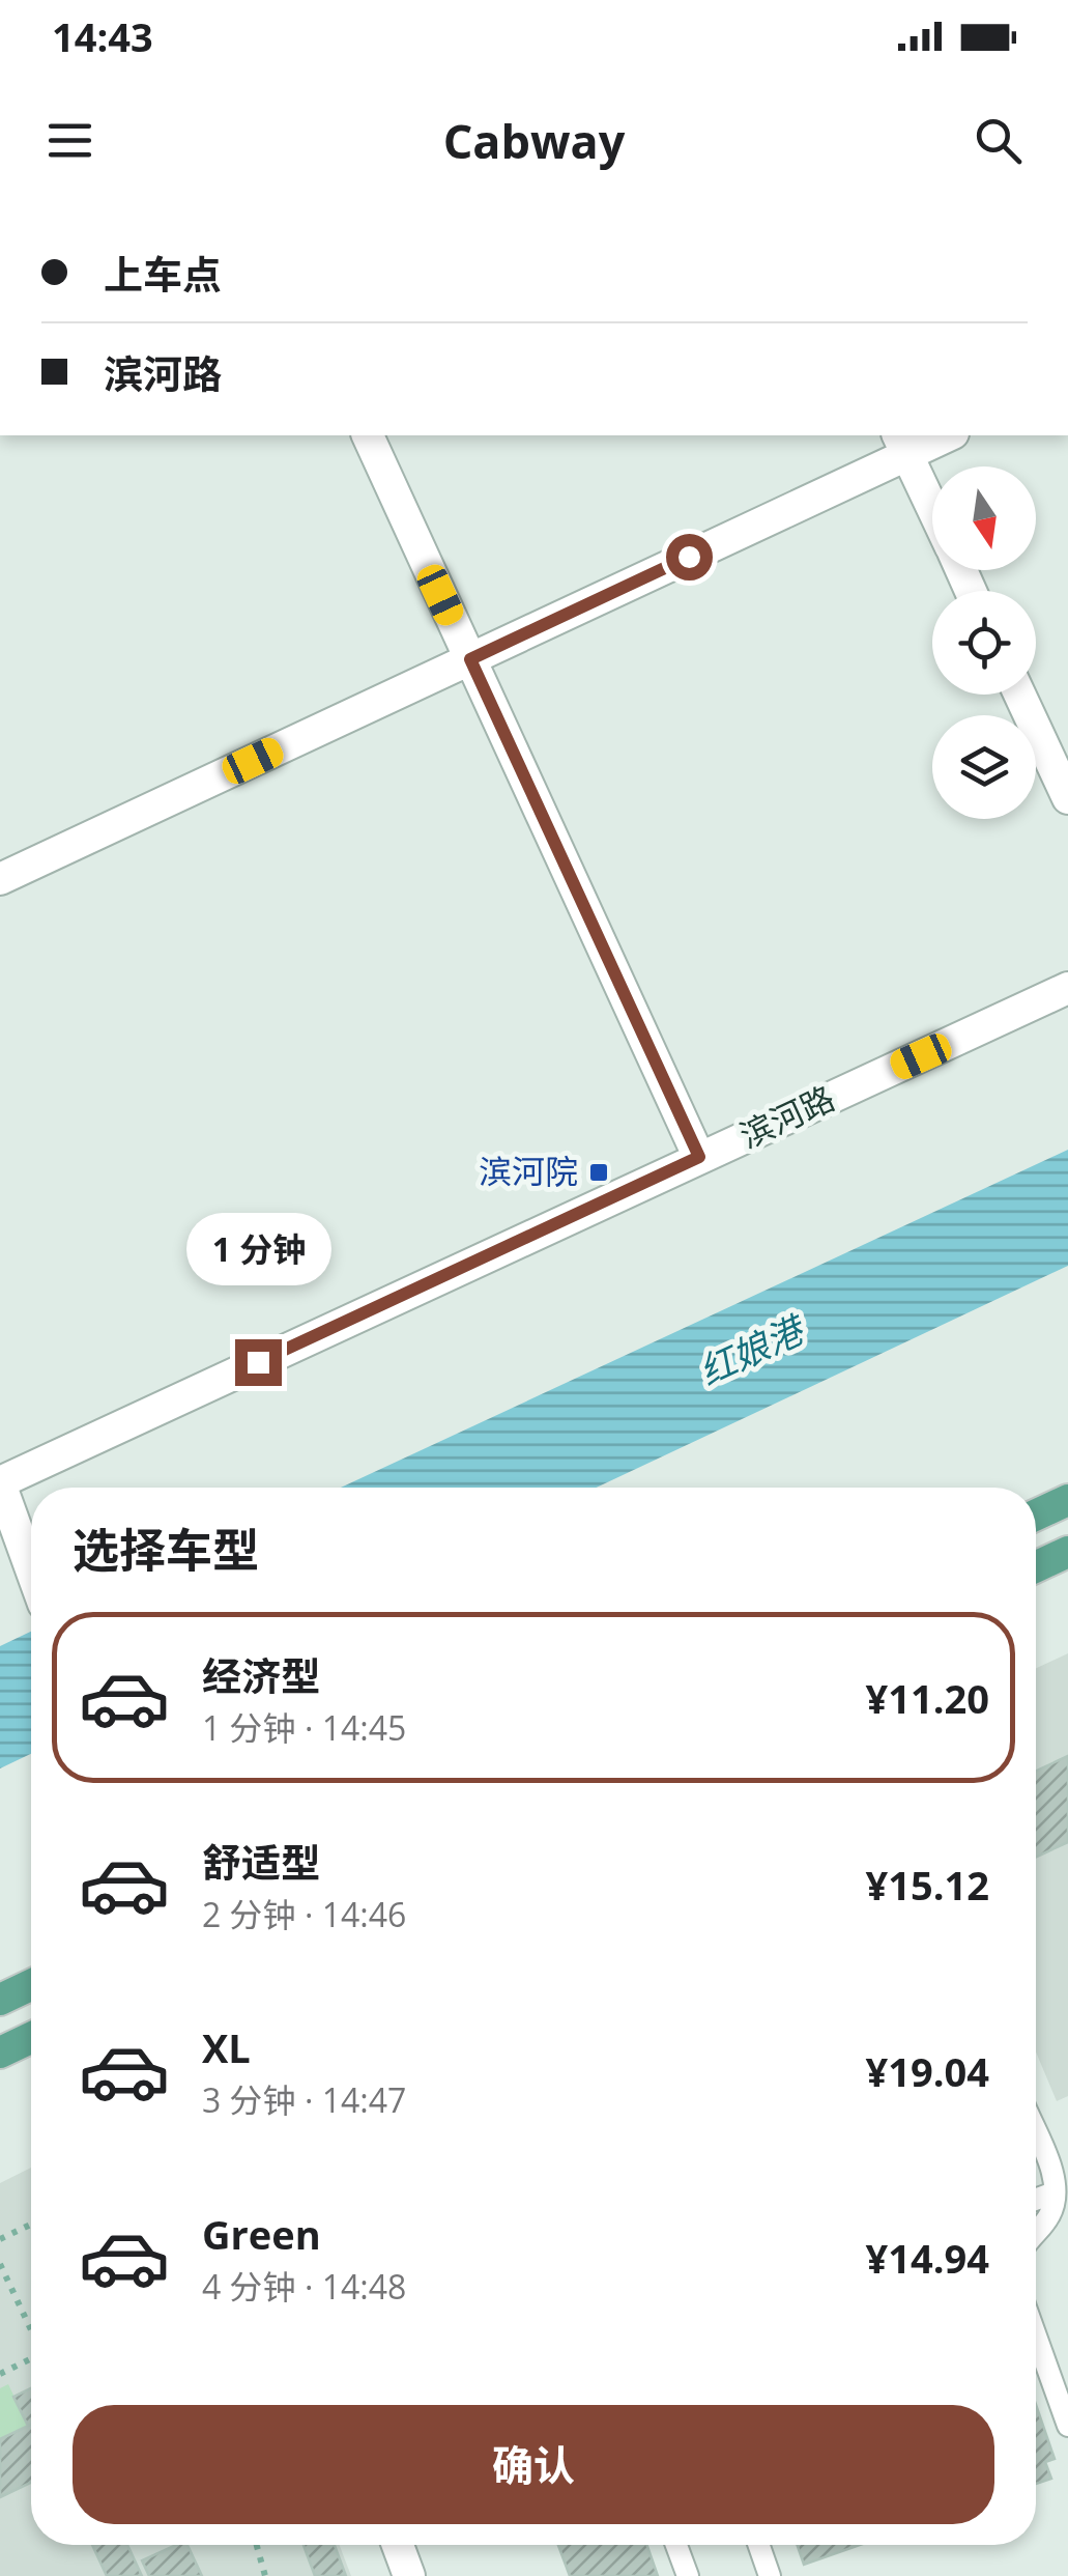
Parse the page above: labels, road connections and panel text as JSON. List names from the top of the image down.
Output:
{
  "streets": {
    "street": ["滨河路"]
  },
  "water": ["红娘港"],
  "places": {
    "transit": ["滨河院"]
  },
  "north": "bottom",
  "page": {
    "status": "14:43",
    "header": "Cabway",
    "banner": ["上车点", "滨河路"],
    "bubble": "1 分钟",
    "heading": "选择车型",
    "list": [
      {
        "name": "经济型",
        "note": "1 分钟 · 14:45",
        "value": "¥11.20"
      },
      {
        "name": "舒适型",
        "note": "2 分钟 · 14:46",
        "value": "¥15.12"
      },
      {
        "name": "XL",
        "note": "3 分钟 · 14:47",
        "value": "¥19.04"
      },
      {
        "name": "Green",
        "note": "4 分钟 · 14:48",
        "value": "¥14.94"
      }
    ],
    "buttons": "确认"
  }
}
